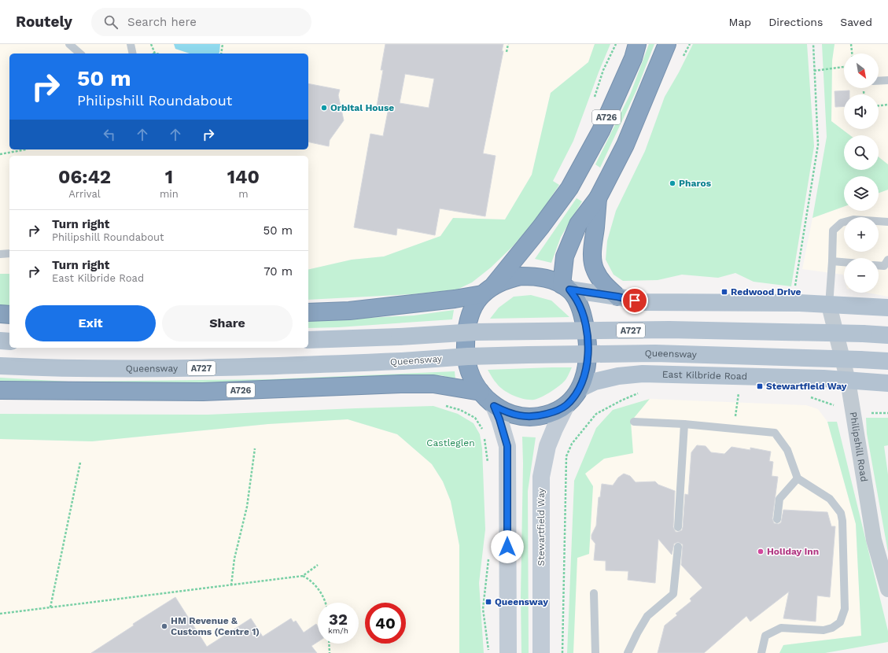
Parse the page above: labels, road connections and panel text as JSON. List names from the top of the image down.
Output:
{
  "streets": {
    "highway": ["A726"],
    "main road": ["A727", "Queensway", "East Kilbride Road"],
    "street": ["Philipshill Road", "Stewartfield Way"]
  },
  "crossings": [
    ["A726", "East Kilbride Road"],
    ["A726", "Stewartfield Way"],
    ["East Kilbride Road", "Philipshill Road"]
  ],
  "parks": ["Castleglen"],
  "places": {
    "other": [
      "Orbital House",
      "Pharos",
      "Holiday Inn",
      "HM Revenue & Customs (Centre 1)"
    ],
    "transit": ["Redwood Drive", "Stewartfield Way", "Queensway"]
  },
  "north": "bottom right",
  "page": {
    "header": "Routely",
    "search": "Search here",
    "nav": ["Map", "Directions", "Saved"],
    "map_buttons": ["+", "−"],
    "turn": ["50 m", "Philipshill Roundabout"],
    "eta": [
      "06:42",
      "Arrival",
      "1",
      "min",
      "140",
      "m"
    ],
    "list": [
      {
        "name": "Turn right",
        "note": "Philipshill Roundabout",
        "value": "50 m"
      },
      {
        "name": "Turn right",
        "note": "East Kilbride Road",
        "value": "70 m"
      }
    ],
    "buttons": ["Exit", "Share"],
    "speed": "32 km/h",
    "limit": "40"
  }
}
